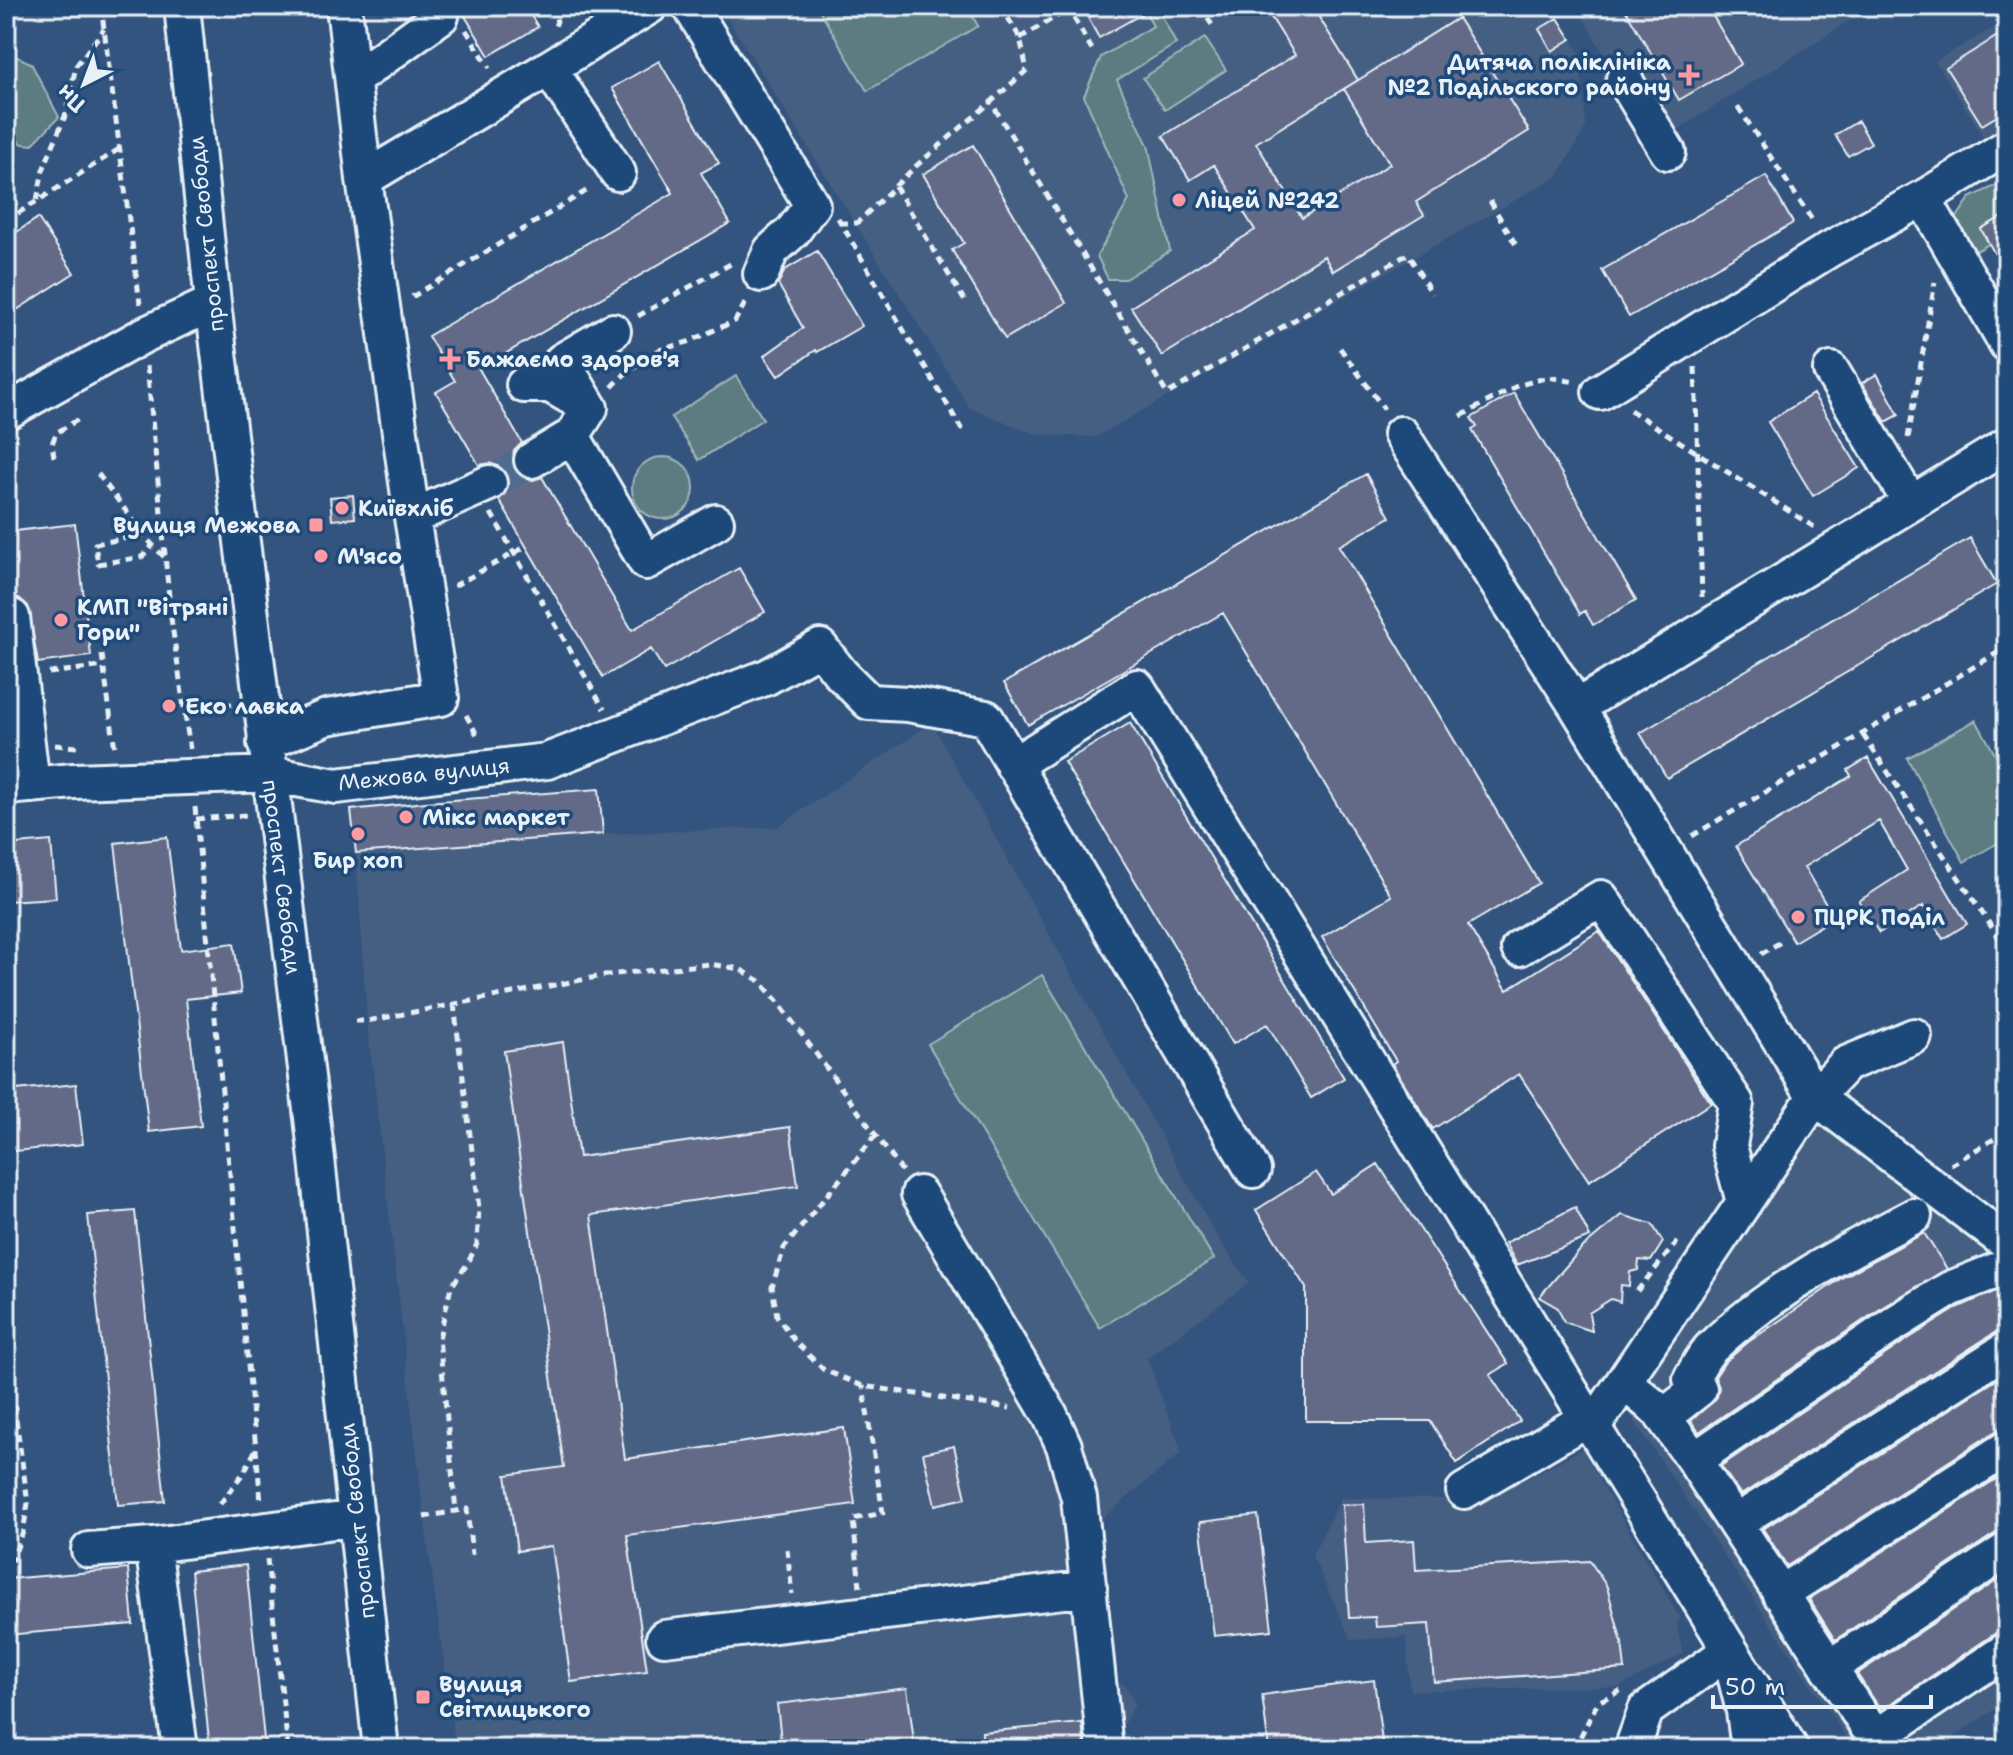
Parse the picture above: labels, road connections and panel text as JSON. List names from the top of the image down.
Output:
{
  "streets": {
    "street": ["проспект Свободи", "Межова вулиця"]
  },
  "crossings": [
    ["проспект Свободи", "Межова вулиця"]
  ],
  "places": {
    "health": ["Дитяча поліклініка №2 Подільского району", "Бажаємо здоров'я"],
    "other": [
      "Ліцей №242",
      "Київхліб",
      "М'ясо",
      "КМП \"Вітряні Гори\"",
      "Еко лавка",
      "Мікс маркет",
      "Бир хоп",
      "ПЦРК Поділ"
    ],
    "transit": ["Вулиця Межова", "Вулиця Світлицького"]
  },
  "scale_bar": "50 m",
  "north": "bottom left"
}
